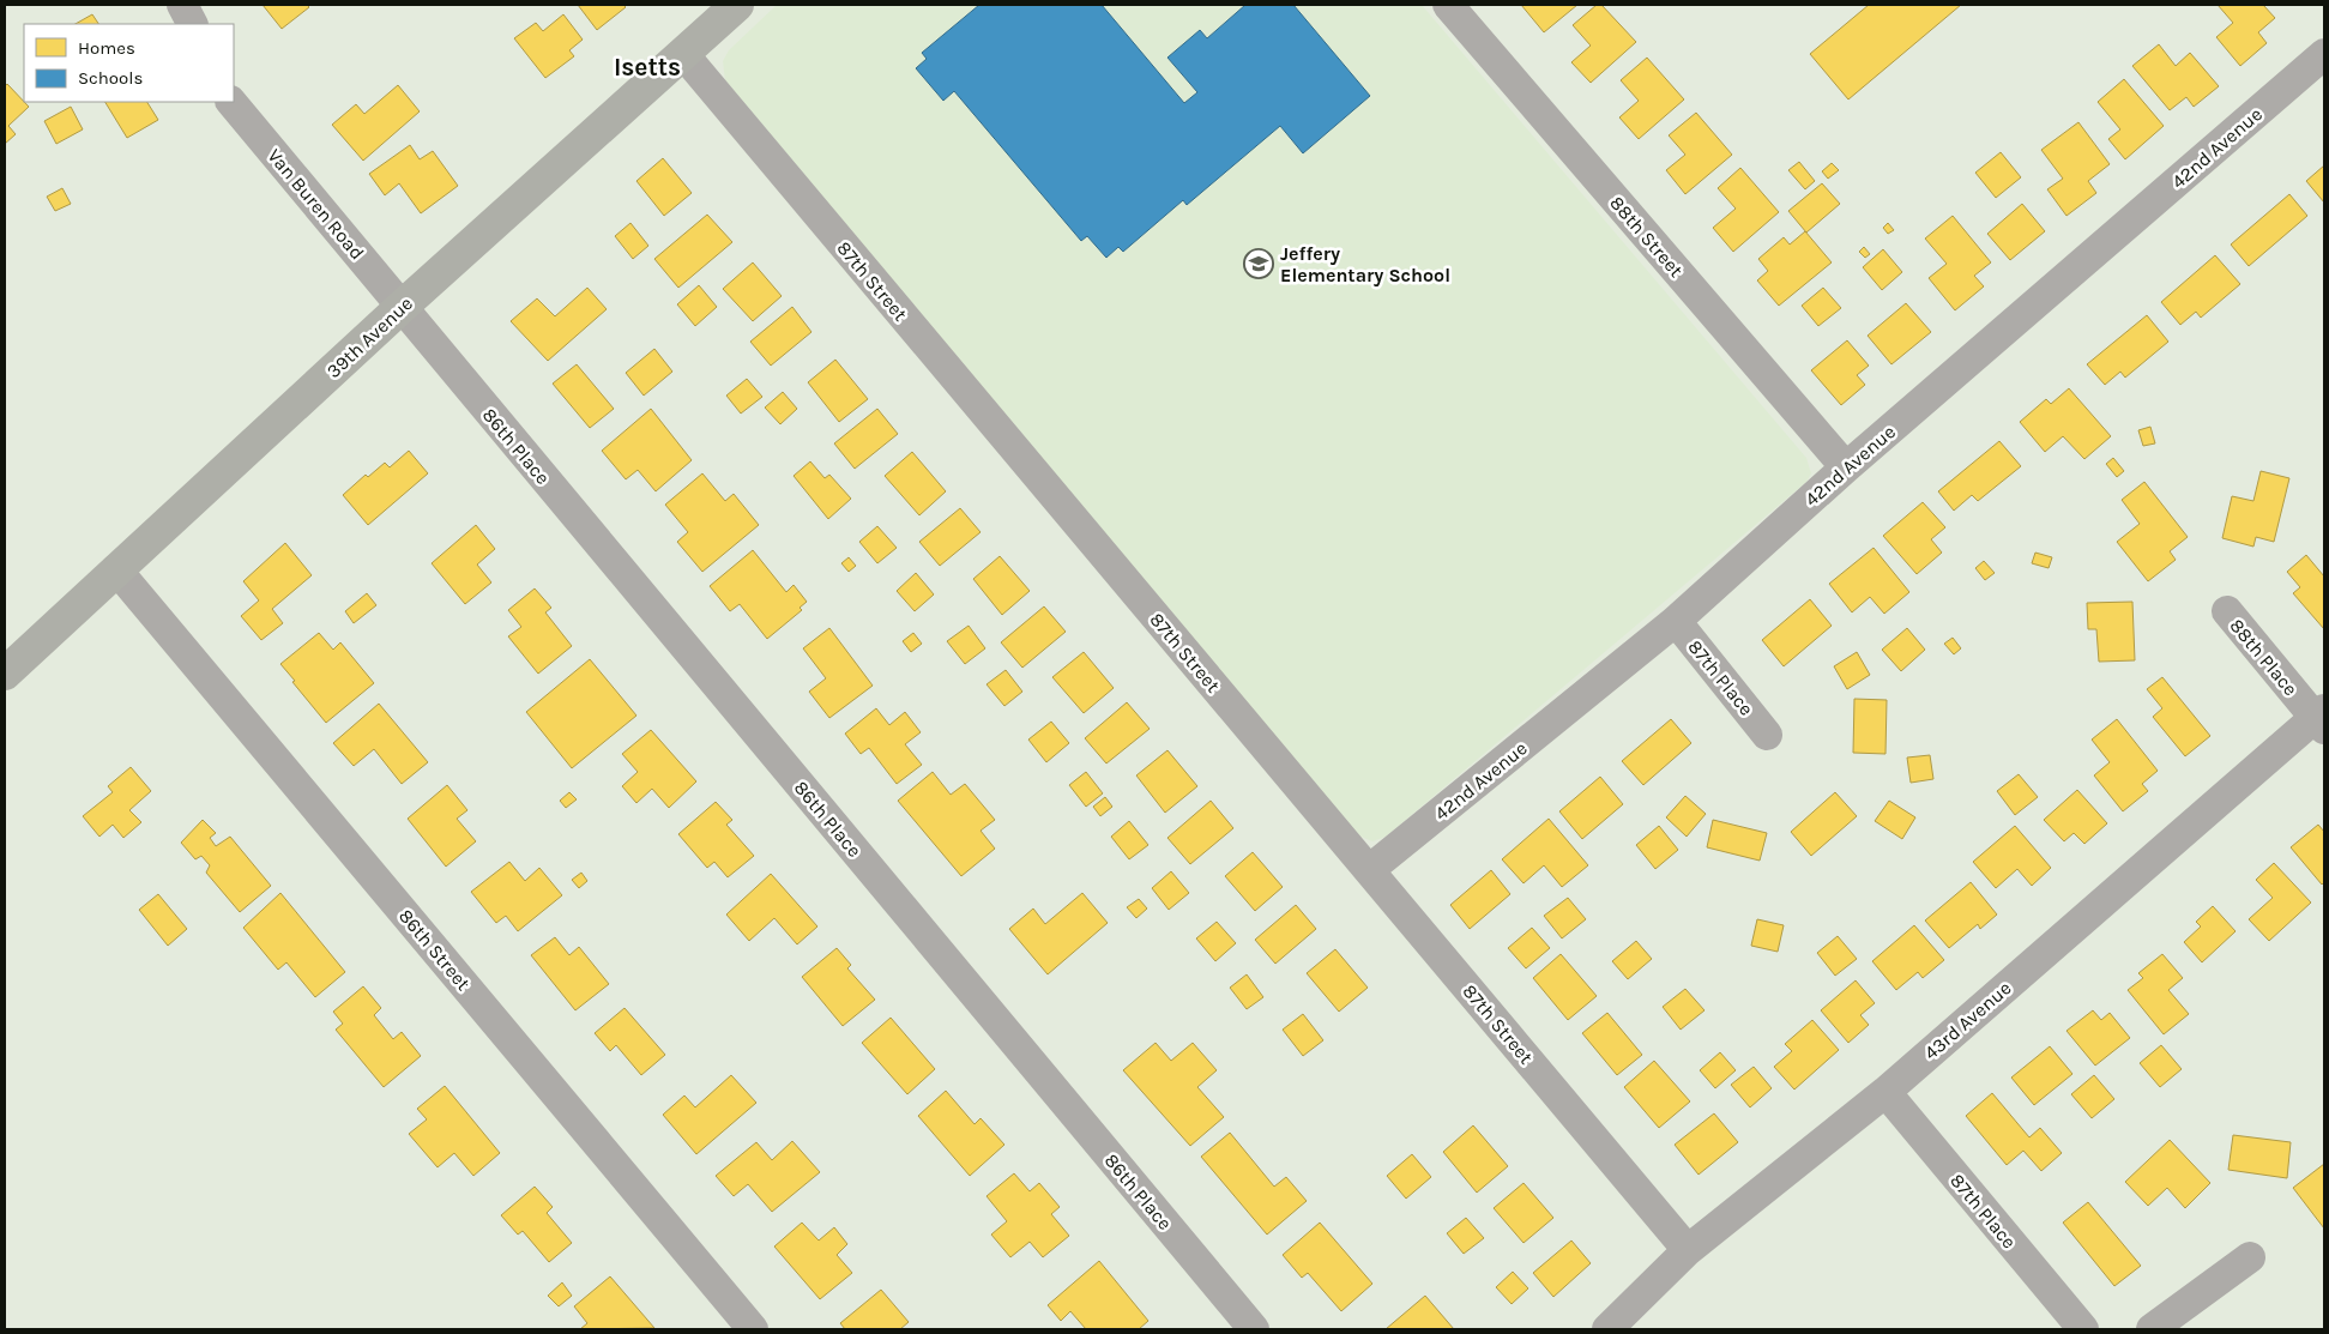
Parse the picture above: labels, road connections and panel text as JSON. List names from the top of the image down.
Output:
{
  "streets": {
    "main road": ["39th Avenue"],
    "street": [
      "42nd Avenue",
      "Van Buren Road",
      "88th Street",
      "87th Street",
      "86th Place",
      "88th Place",
      "87th Place",
      "86th Street",
      "43rd Avenue"
    ]
  },
  "crossings": [
    ["42nd Avenue", "88th Street"],
    ["42nd Avenue", "87th Street"],
    ["42nd Avenue", "87th Place"],
    ["Van Buren Road", "39th Avenue"],
    ["Van Buren Road", "86th Place"],
    ["87th Street", "39th Avenue"],
    ["87th Street", "43rd Avenue"],
    ["39th Avenue", "86th Place"],
    ["39th Avenue", "86th Street"],
    ["88th Place", "43rd Avenue"],
    ["87th Place", "43rd Avenue"]
  ],
  "districts": ["Isetts"],
  "places": {
    "school or university": ["Jeffery Elementary School"]
  },
  "legend": ["Homes", "Schools"]
}
